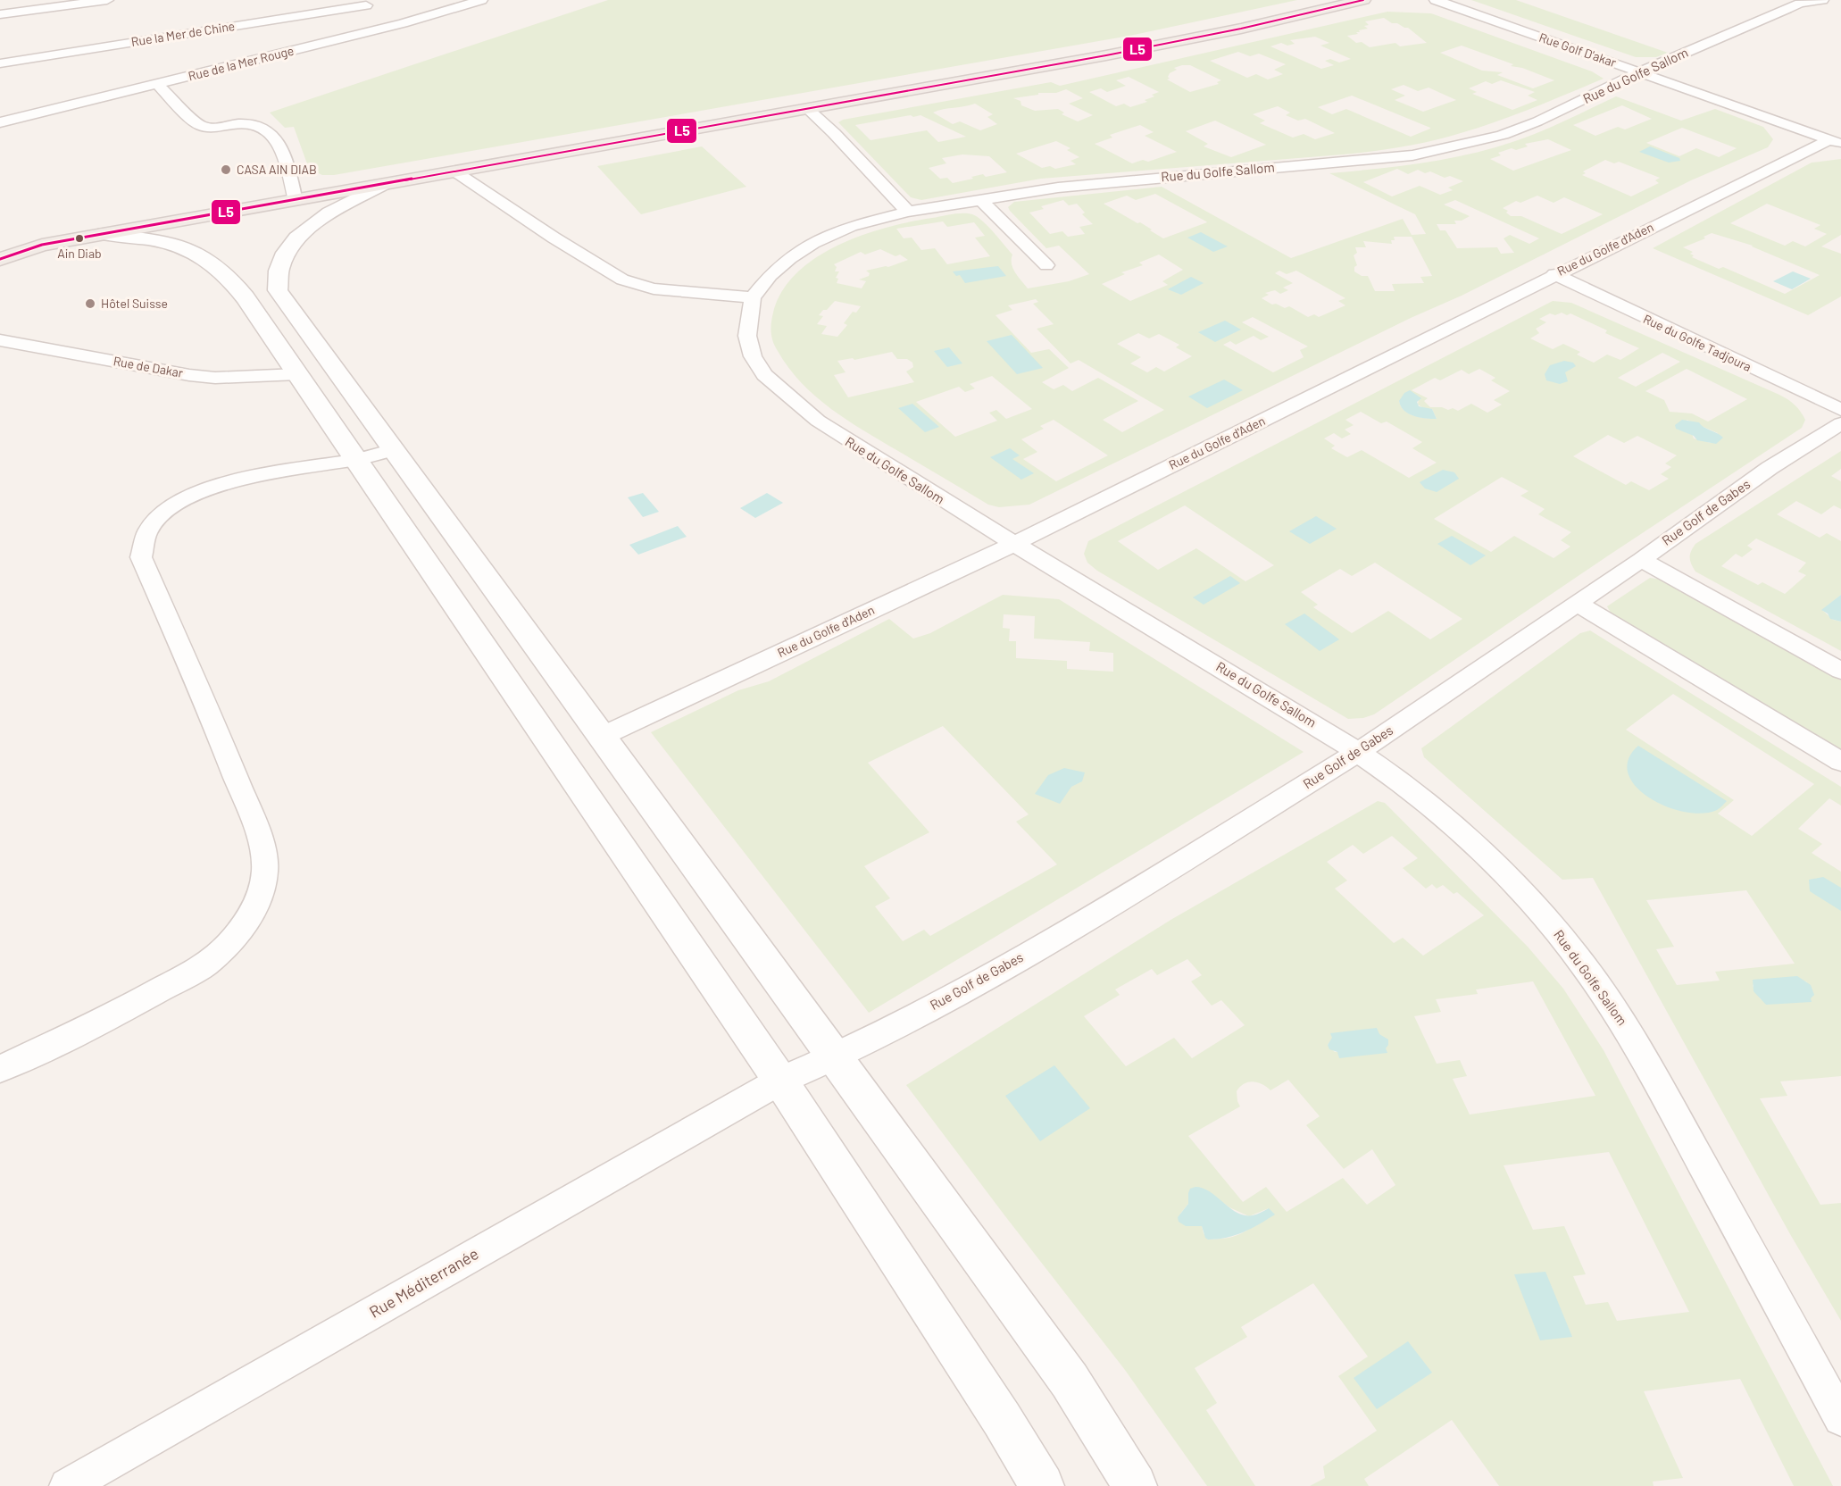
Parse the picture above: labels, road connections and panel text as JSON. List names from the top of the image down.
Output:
{
  "streets": {
    "street": [
      "Rue la Mer de Chine",
      "Rue Golf D'akar",
      "Rue de la Mer Rouge",
      "Rue du Golfe Sallom",
      "Rue du Golfe d'Aden",
      "Rue du Golfe Tadjoura",
      "Rue de Dakar",
      "Rue Golf de Gabes",
      "Rue Méditerranée"
    ]
  },
  "crossings": [
    ["Rue Golf D'akar", "Rue du Golfe Sallom"],
    ["Rue Golf D'akar", "Rue du Golfe d'Aden"],
    ["Rue du Golfe Sallom", "Rue du Golfe d'Aden"],
    ["Rue du Golfe Sallom", "Rue Golf de Gabes"],
    ["Rue du Golfe d'Aden", "Rue du Golfe Tadjoura"],
    ["Rue Golf de Gabes", "Rue Méditerranée"]
  ],
  "places": ["CASA AIN DIAB", "Ain Diab", "Hôtel Suisse"],
  "lines": ["transit line L5"]
}
